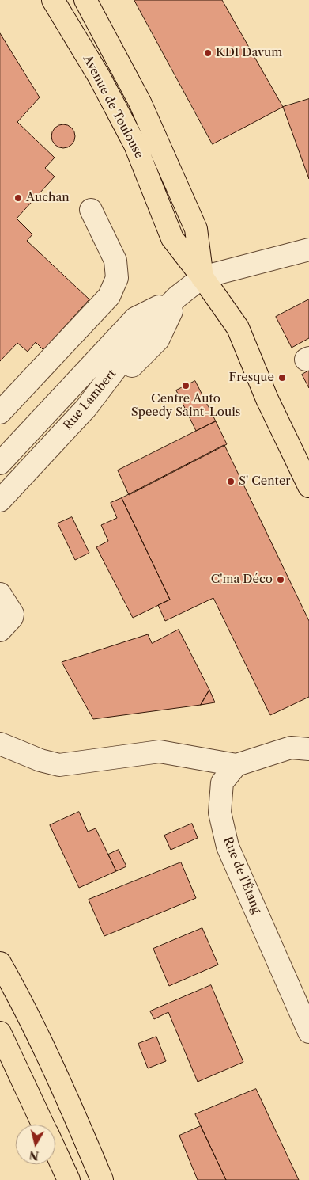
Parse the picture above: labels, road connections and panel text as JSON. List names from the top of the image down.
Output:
{
  "streets": {
    "main road": ["Avenue de Toulouse"],
    "street": ["Rue Lambert", "Rue de l'Étang"]
  },
  "crossings": [
    ["Avenue de Toulouse", "Rue Lambert"]
  ],
  "places": [
    "KDI Davum",
    "Auchan",
    "Fresque",
    "Centre Auto Speedy Saint-Louis",
    "S' Center",
    "C'ma Déco"
  ],
  "north": "bottom"
}
